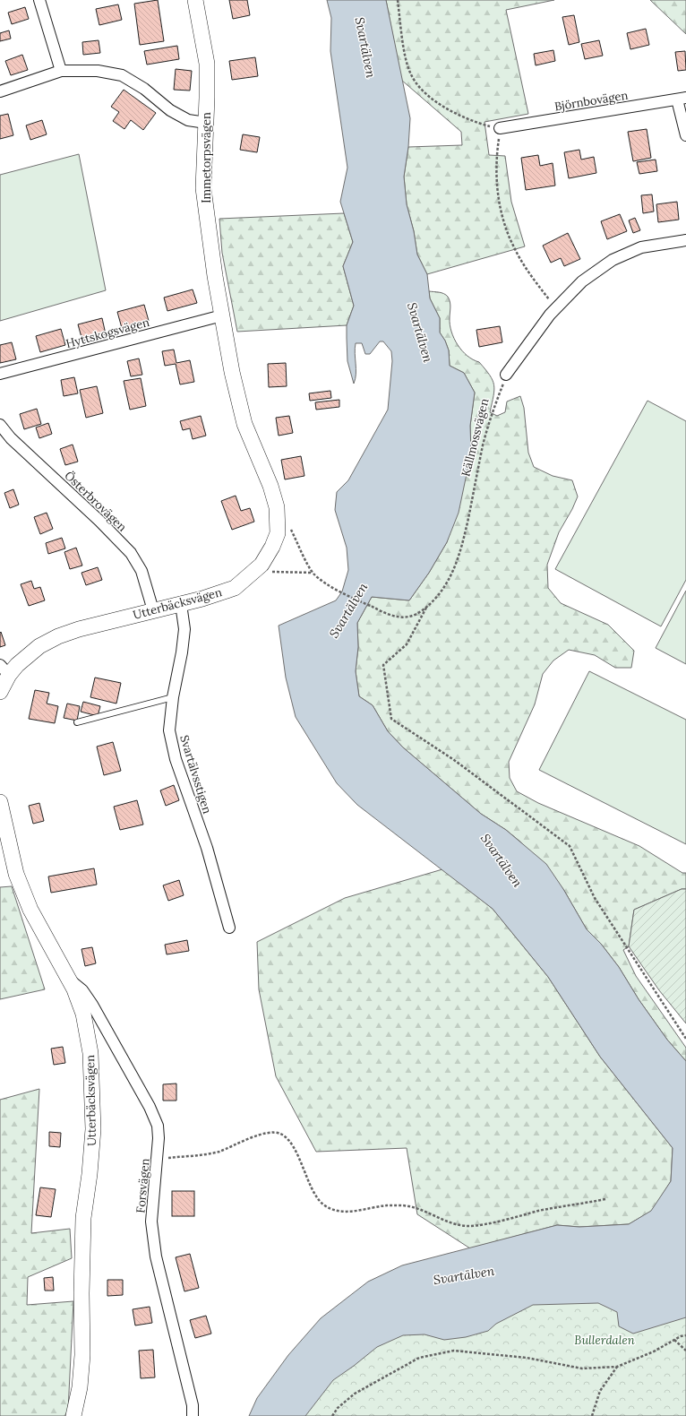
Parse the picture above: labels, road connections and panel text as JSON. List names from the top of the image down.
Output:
{
  "streets": {
    "street": [
      "Björnbovägen",
      "Immetorpsvägen",
      "Hyttskogsvägen",
      "Österbrovägen",
      "Utterbäcksvägen",
      "Svartälvsstigen",
      "Forsvägen"
    ],
    "path": ["Källmossvägen"]
  },
  "crossings": [
    ["Immetorpsvägen", "Hyttskogsvägen"],
    ["Immetorpsvägen", "Utterbäcksvägen"],
    ["Hyttskogsvägen", "Utterbäcksvägen"],
    ["Österbrovägen", "Utterbäcksvägen"],
    ["Utterbäcksvägen", "Svartälvsstigen"],
    ["Utterbäcksvägen", "Forsvägen"]
  ],
  "water": ["Svartälven"],
  "parks": ["Bullerdalen"]
}
